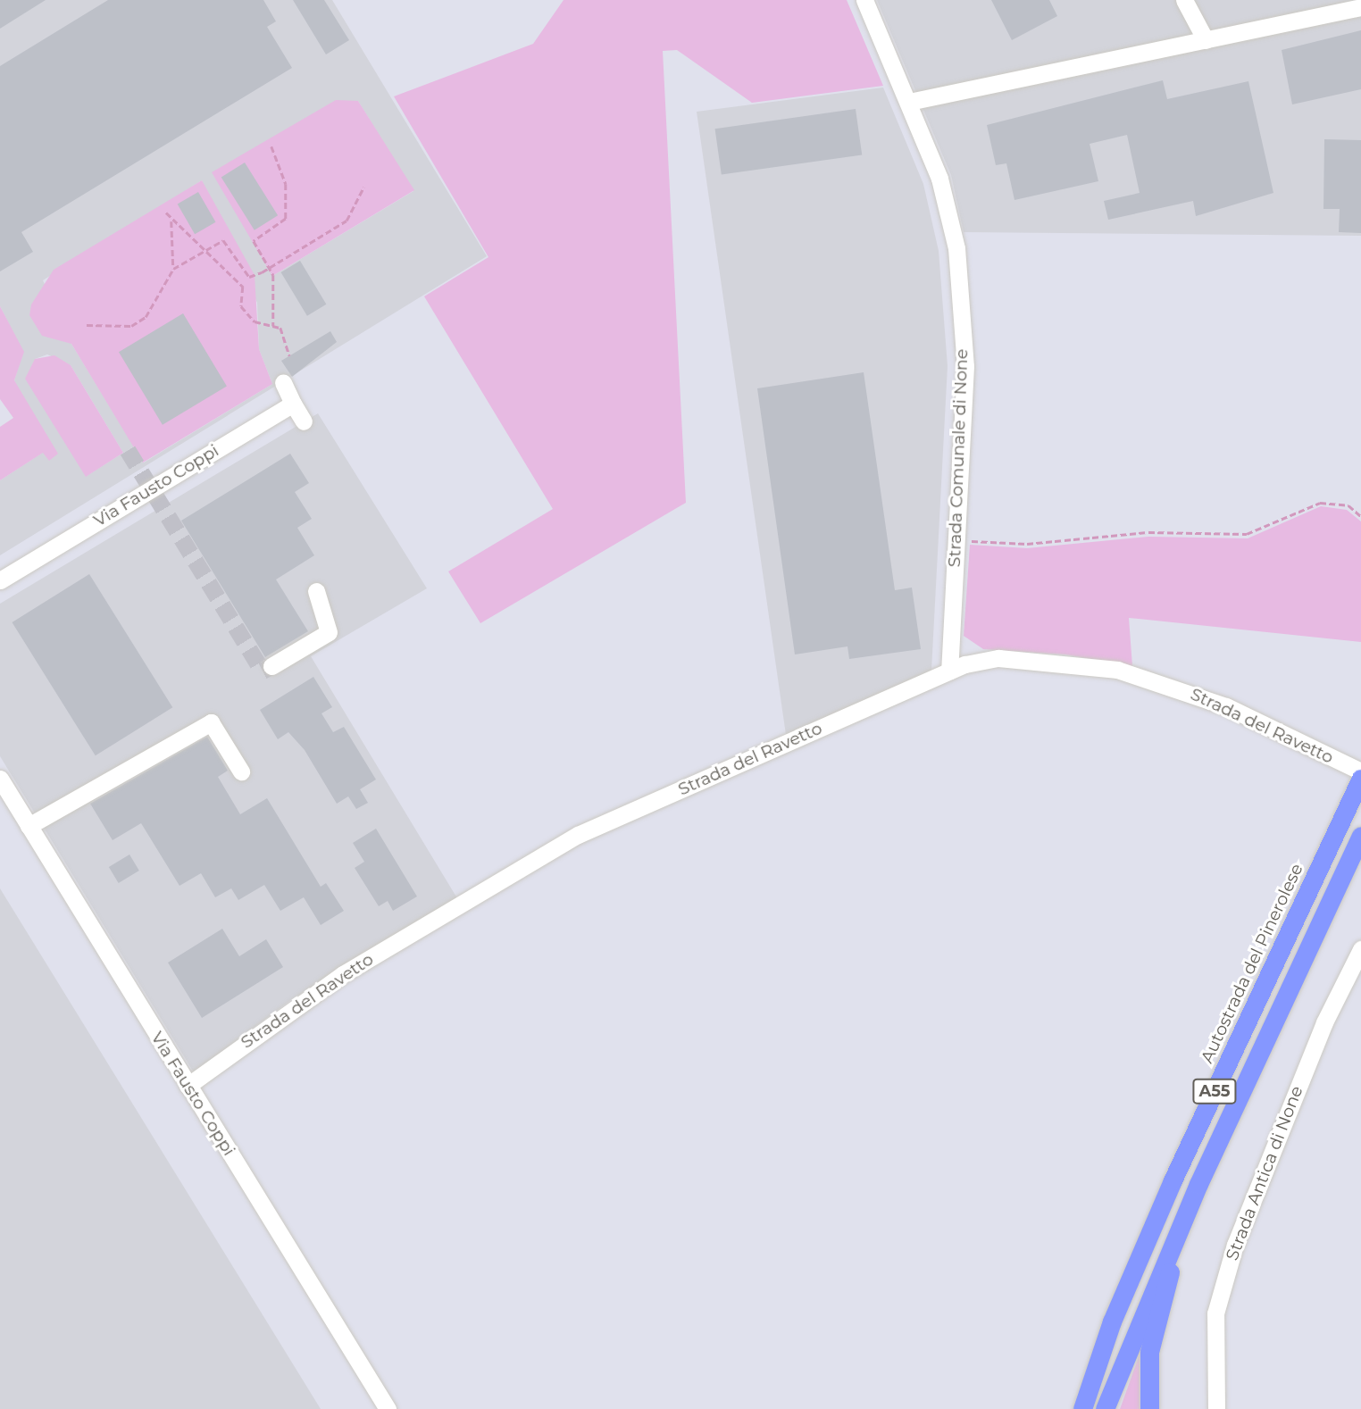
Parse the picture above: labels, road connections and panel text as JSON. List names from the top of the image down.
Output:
{
  "streets": {
    "highway": ["Autostrada del Pinerolese", "A55"],
    "street": [
      "Strada Comunale di None",
      "Via Fausto Coppi",
      "Strada del Ravetto",
      "Strada Antica di None"
    ]
  },
  "crossings": [
    ["Strada Comunale di None", "Strada del Ravetto"],
    ["Via Fausto Coppi", "Strada del Ravetto"]
  ]
}
